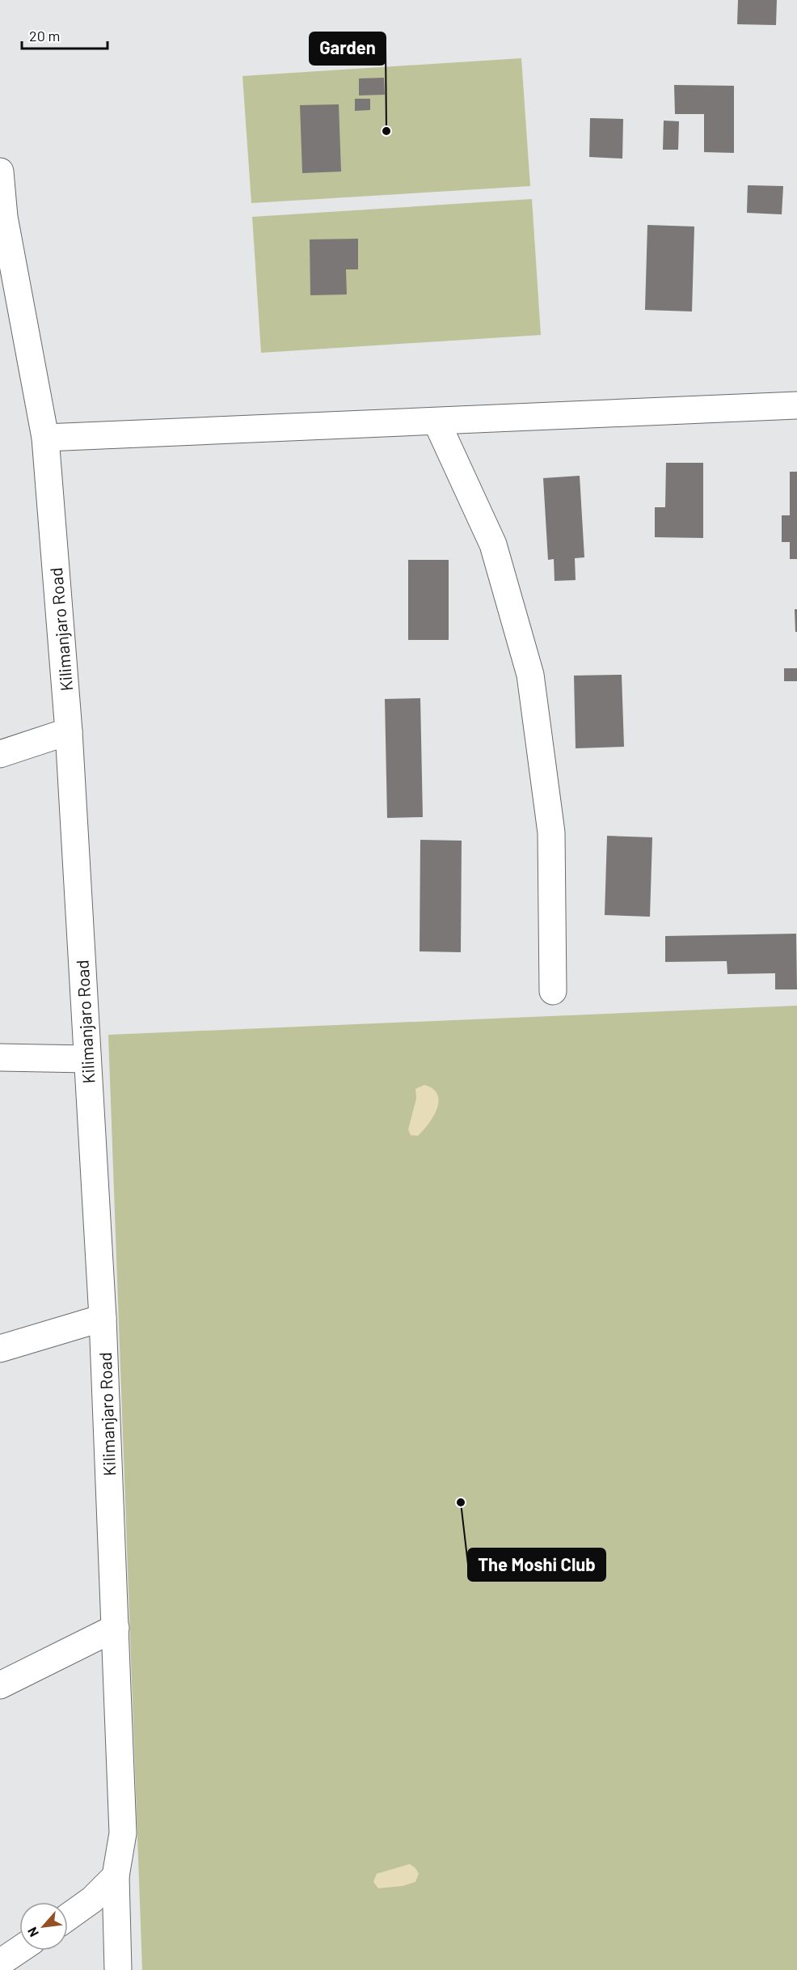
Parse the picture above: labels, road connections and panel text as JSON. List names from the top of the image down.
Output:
{
  "streets": {
    "street": ["Kilimanjaro Road"]
  },
  "places": ["Garden", "The Moshi Club"],
  "scale_bar": "20 m",
  "north": "bottom left"
}
